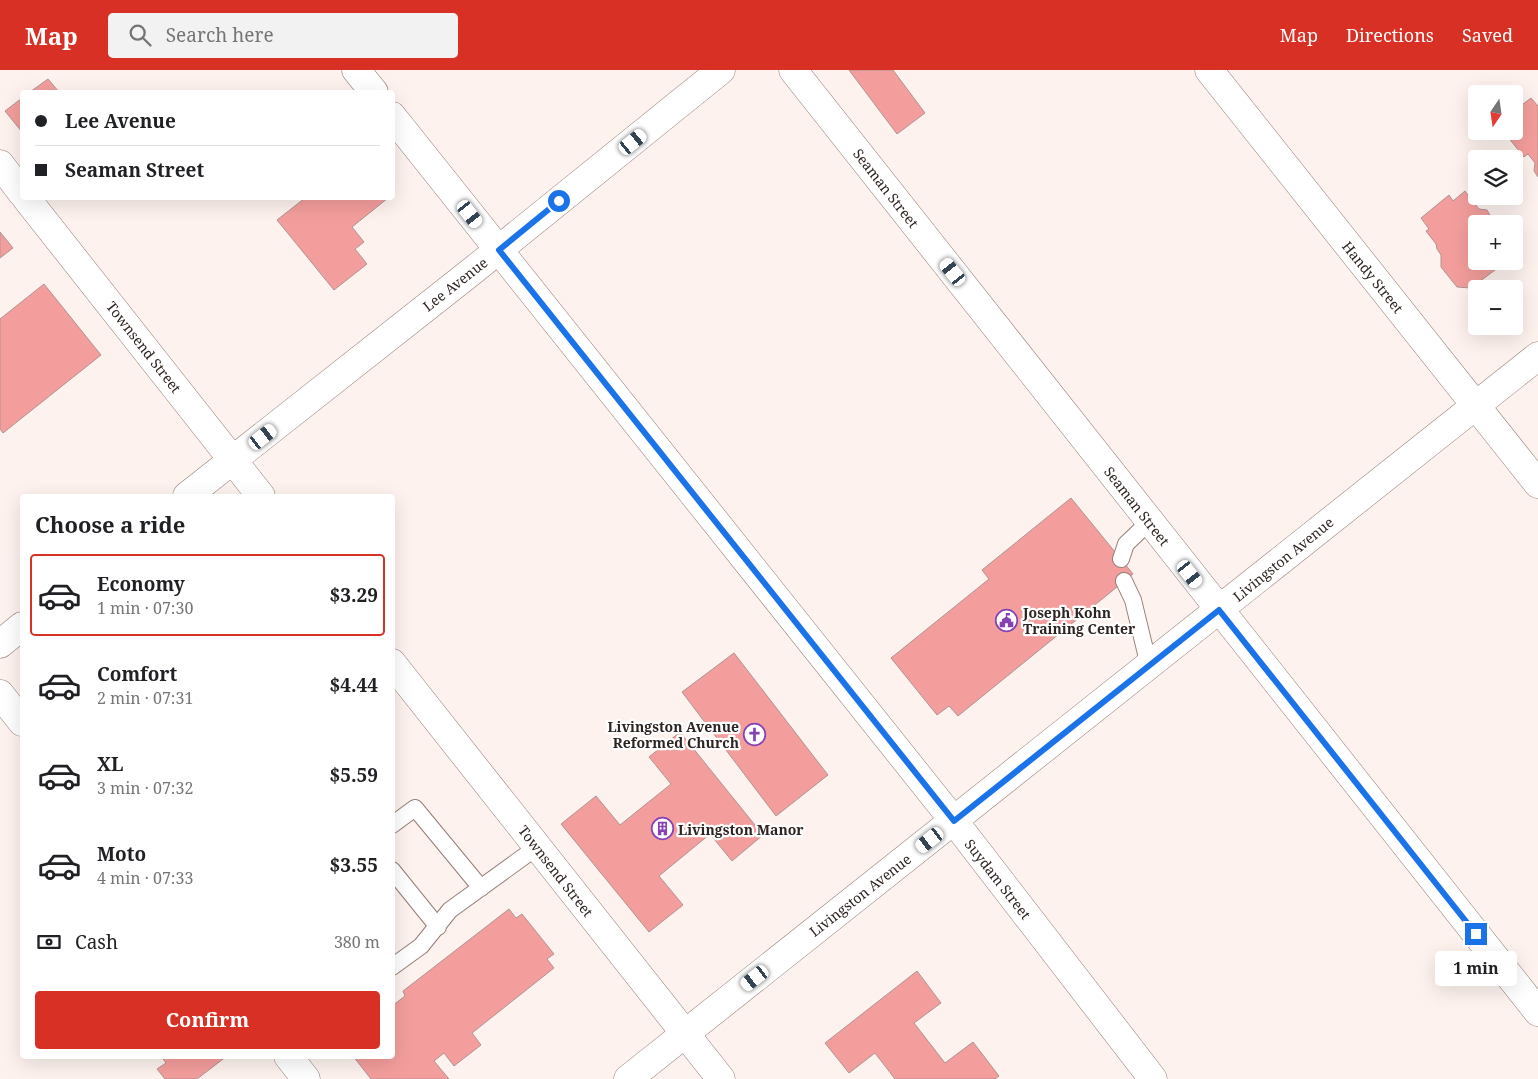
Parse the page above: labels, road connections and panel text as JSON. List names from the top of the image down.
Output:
{
  "streets": {
    "street": [
      "Seaman Street",
      "Handy Street",
      "Lee Avenue",
      "Townsend Street",
      "Livingston Avenue",
      "Suydam Street"
    ]
  },
  "crossings": [
    ["Seaman Street", "Livingston Avenue"],
    ["Handy Street", "Livingston Avenue"],
    ["Lee Avenue", "Townsend Street"],
    ["Lee Avenue", "Suydam Street"],
    ["Townsend Street", "Livingston Avenue"],
    ["Livingston Avenue", "Suydam Street"]
  ],
  "places": {
    "public building": ["Joseph Kohn Training Center"],
    "church": ["Livingston Avenue Reformed Church"],
    "building": ["Livingston Manor"]
  },
  "north": "bottom",
  "page": {
    "header": "Map",
    "search": "Search here",
    "nav": ["Map", "Directions", "Saved"],
    "map_buttons": ["+", "−"],
    "banner": ["Lee Avenue", "Seaman Street"],
    "heading": "Choose a ride",
    "list": [
      {
        "name": "Economy",
        "note": "1 min · 07:30",
        "value": "$3.29"
      },
      {
        "name": "Comfort",
        "note": "2 min · 07:31",
        "value": "$4.44"
      },
      {
        "name": "XL",
        "note": "3 min · 07:32",
        "value": "$5.59"
      },
      {
        "name": "Moto",
        "note": "4 min · 07:33",
        "value": "$3.55"
      }
    ],
    "pay": ["Cash", "380 m"],
    "bubble": "1 min",
    "buttons": "Confirm"
  }
}
